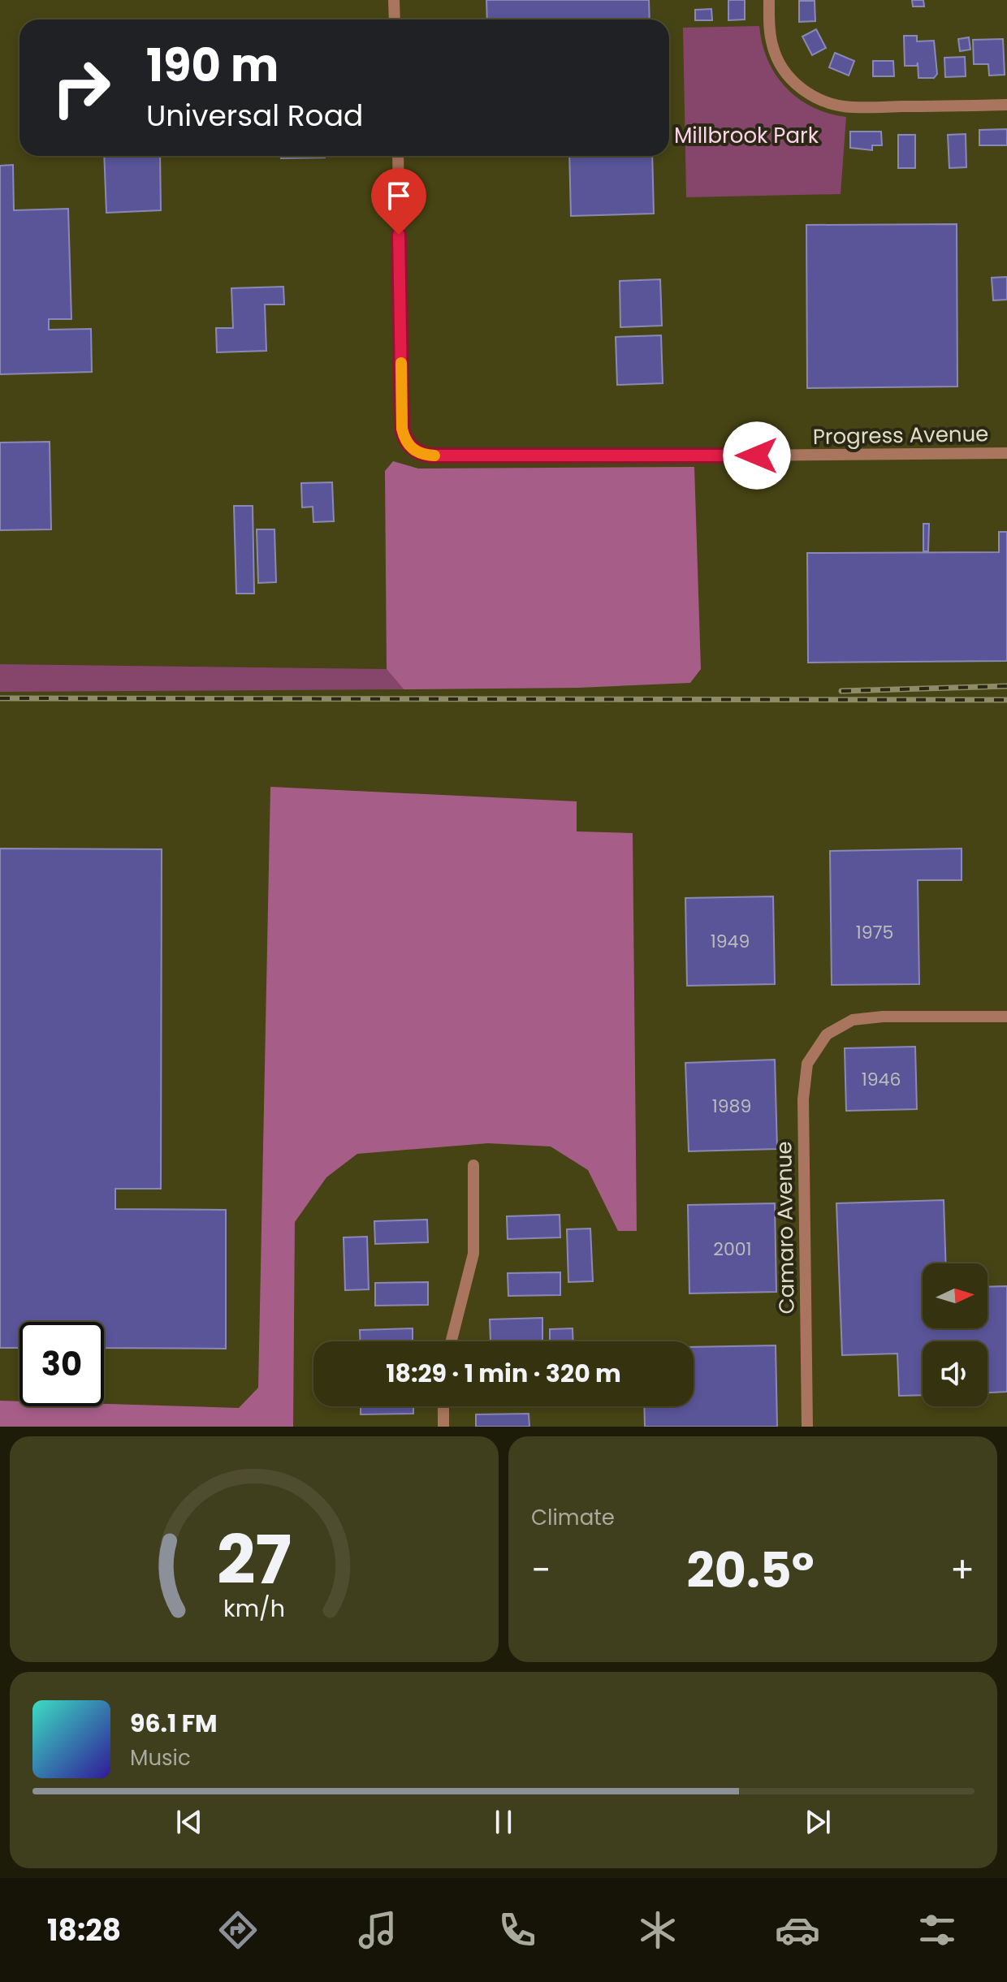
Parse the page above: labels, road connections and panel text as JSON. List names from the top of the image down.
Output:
{
  "streets": {
    "street": ["Progress Avenue", "Camaro Avenue"]
  },
  "parks": ["Millbrook Park"],
  "house_numbers": [
    "1975",
    "1949",
    "1946",
    "1989",
    "2001"
  ],
  "north": "right",
  "page": {
    "turn": ["190 m", "Universal Road"],
    "limit": "30",
    "trip": "18:29 · 1 min · 320 m",
    "tile": "Climate",
    "heat": ["−", "20.5°", "+"],
    "song": ["96.1 FM", "Music"],
    "tabs": "18:28",
    "gauge": ["27", "km/h"]
  }
}
